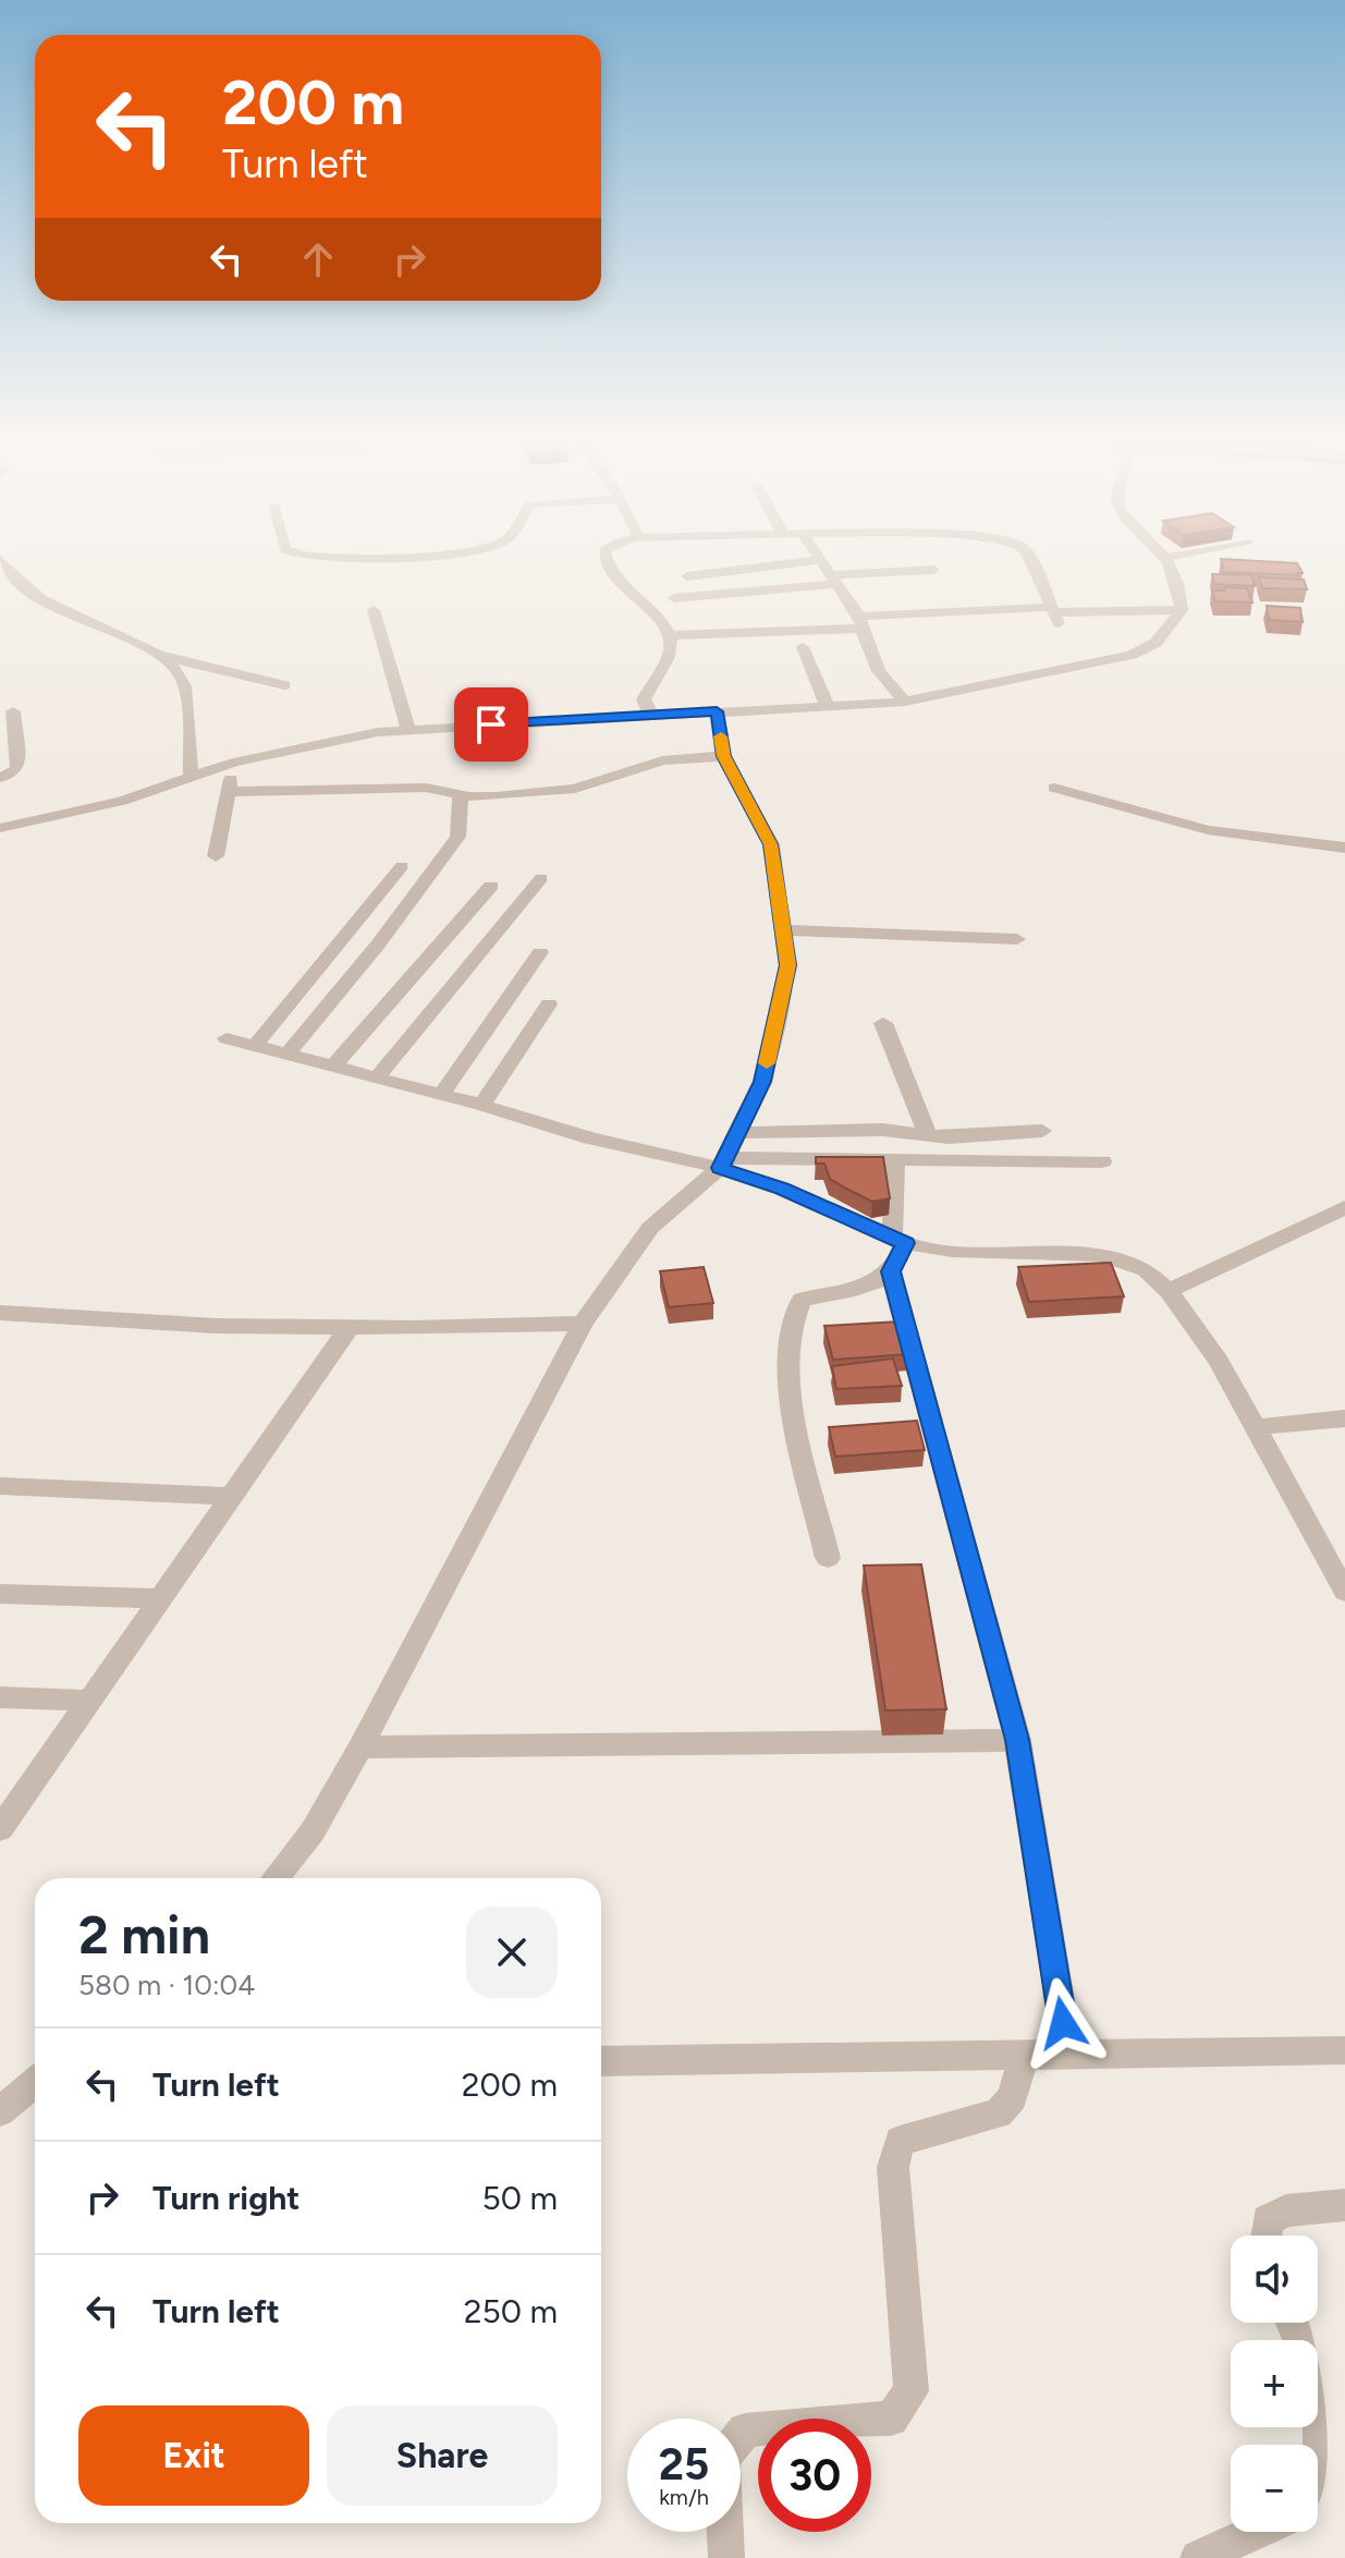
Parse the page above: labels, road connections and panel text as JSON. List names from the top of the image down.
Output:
{
  "page": {
    "turn": ["200 m", "Turn left"],
    "heading": ["2 min", "580 m · 10:04"],
    "list": [
      {
        "name": "Turn left",
        "value": "200 m"
      },
      {
        "name": "Turn right",
        "value": "50 m"
      },
      {
        "name": "Turn left",
        "value": "250 m"
      }
    ],
    "map_buttons": ["+", "−"],
    "buttons": ["Exit", "Share"],
    "speed": "25 km/h",
    "limit": "30"
  }
}
